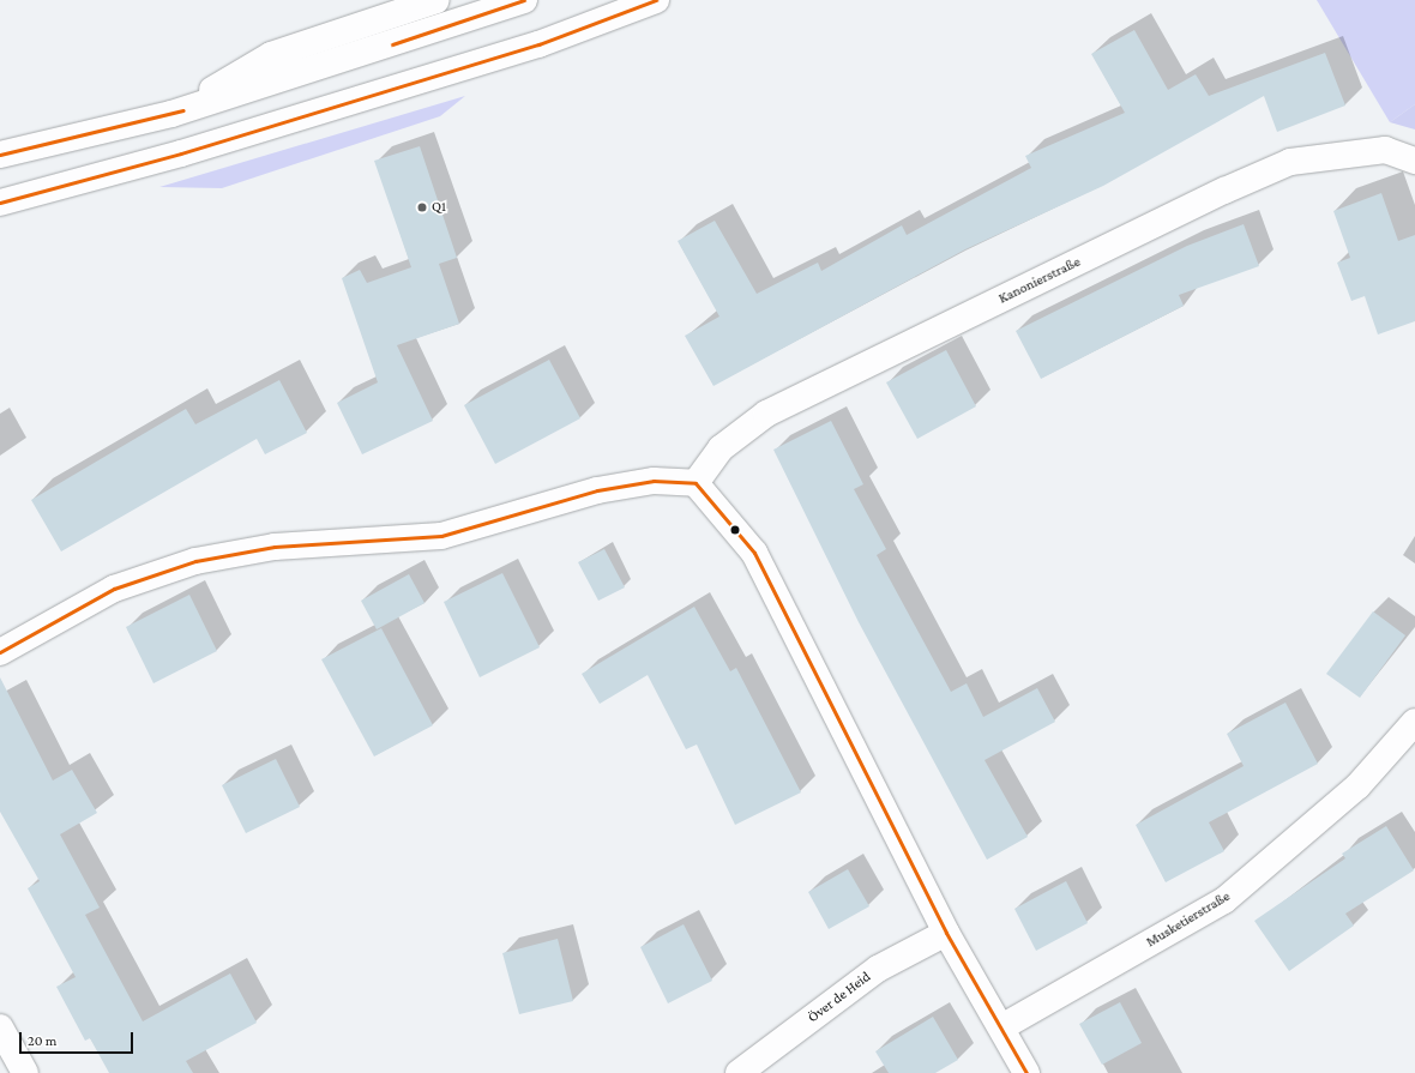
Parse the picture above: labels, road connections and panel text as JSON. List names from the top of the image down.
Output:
{
  "streets": {
    "main road": ["Kanonierstraße", "Musketierstraße", "Över de Heid"]
  },
  "places": ["Q1"],
  "scale_bar": "20 m"
}
